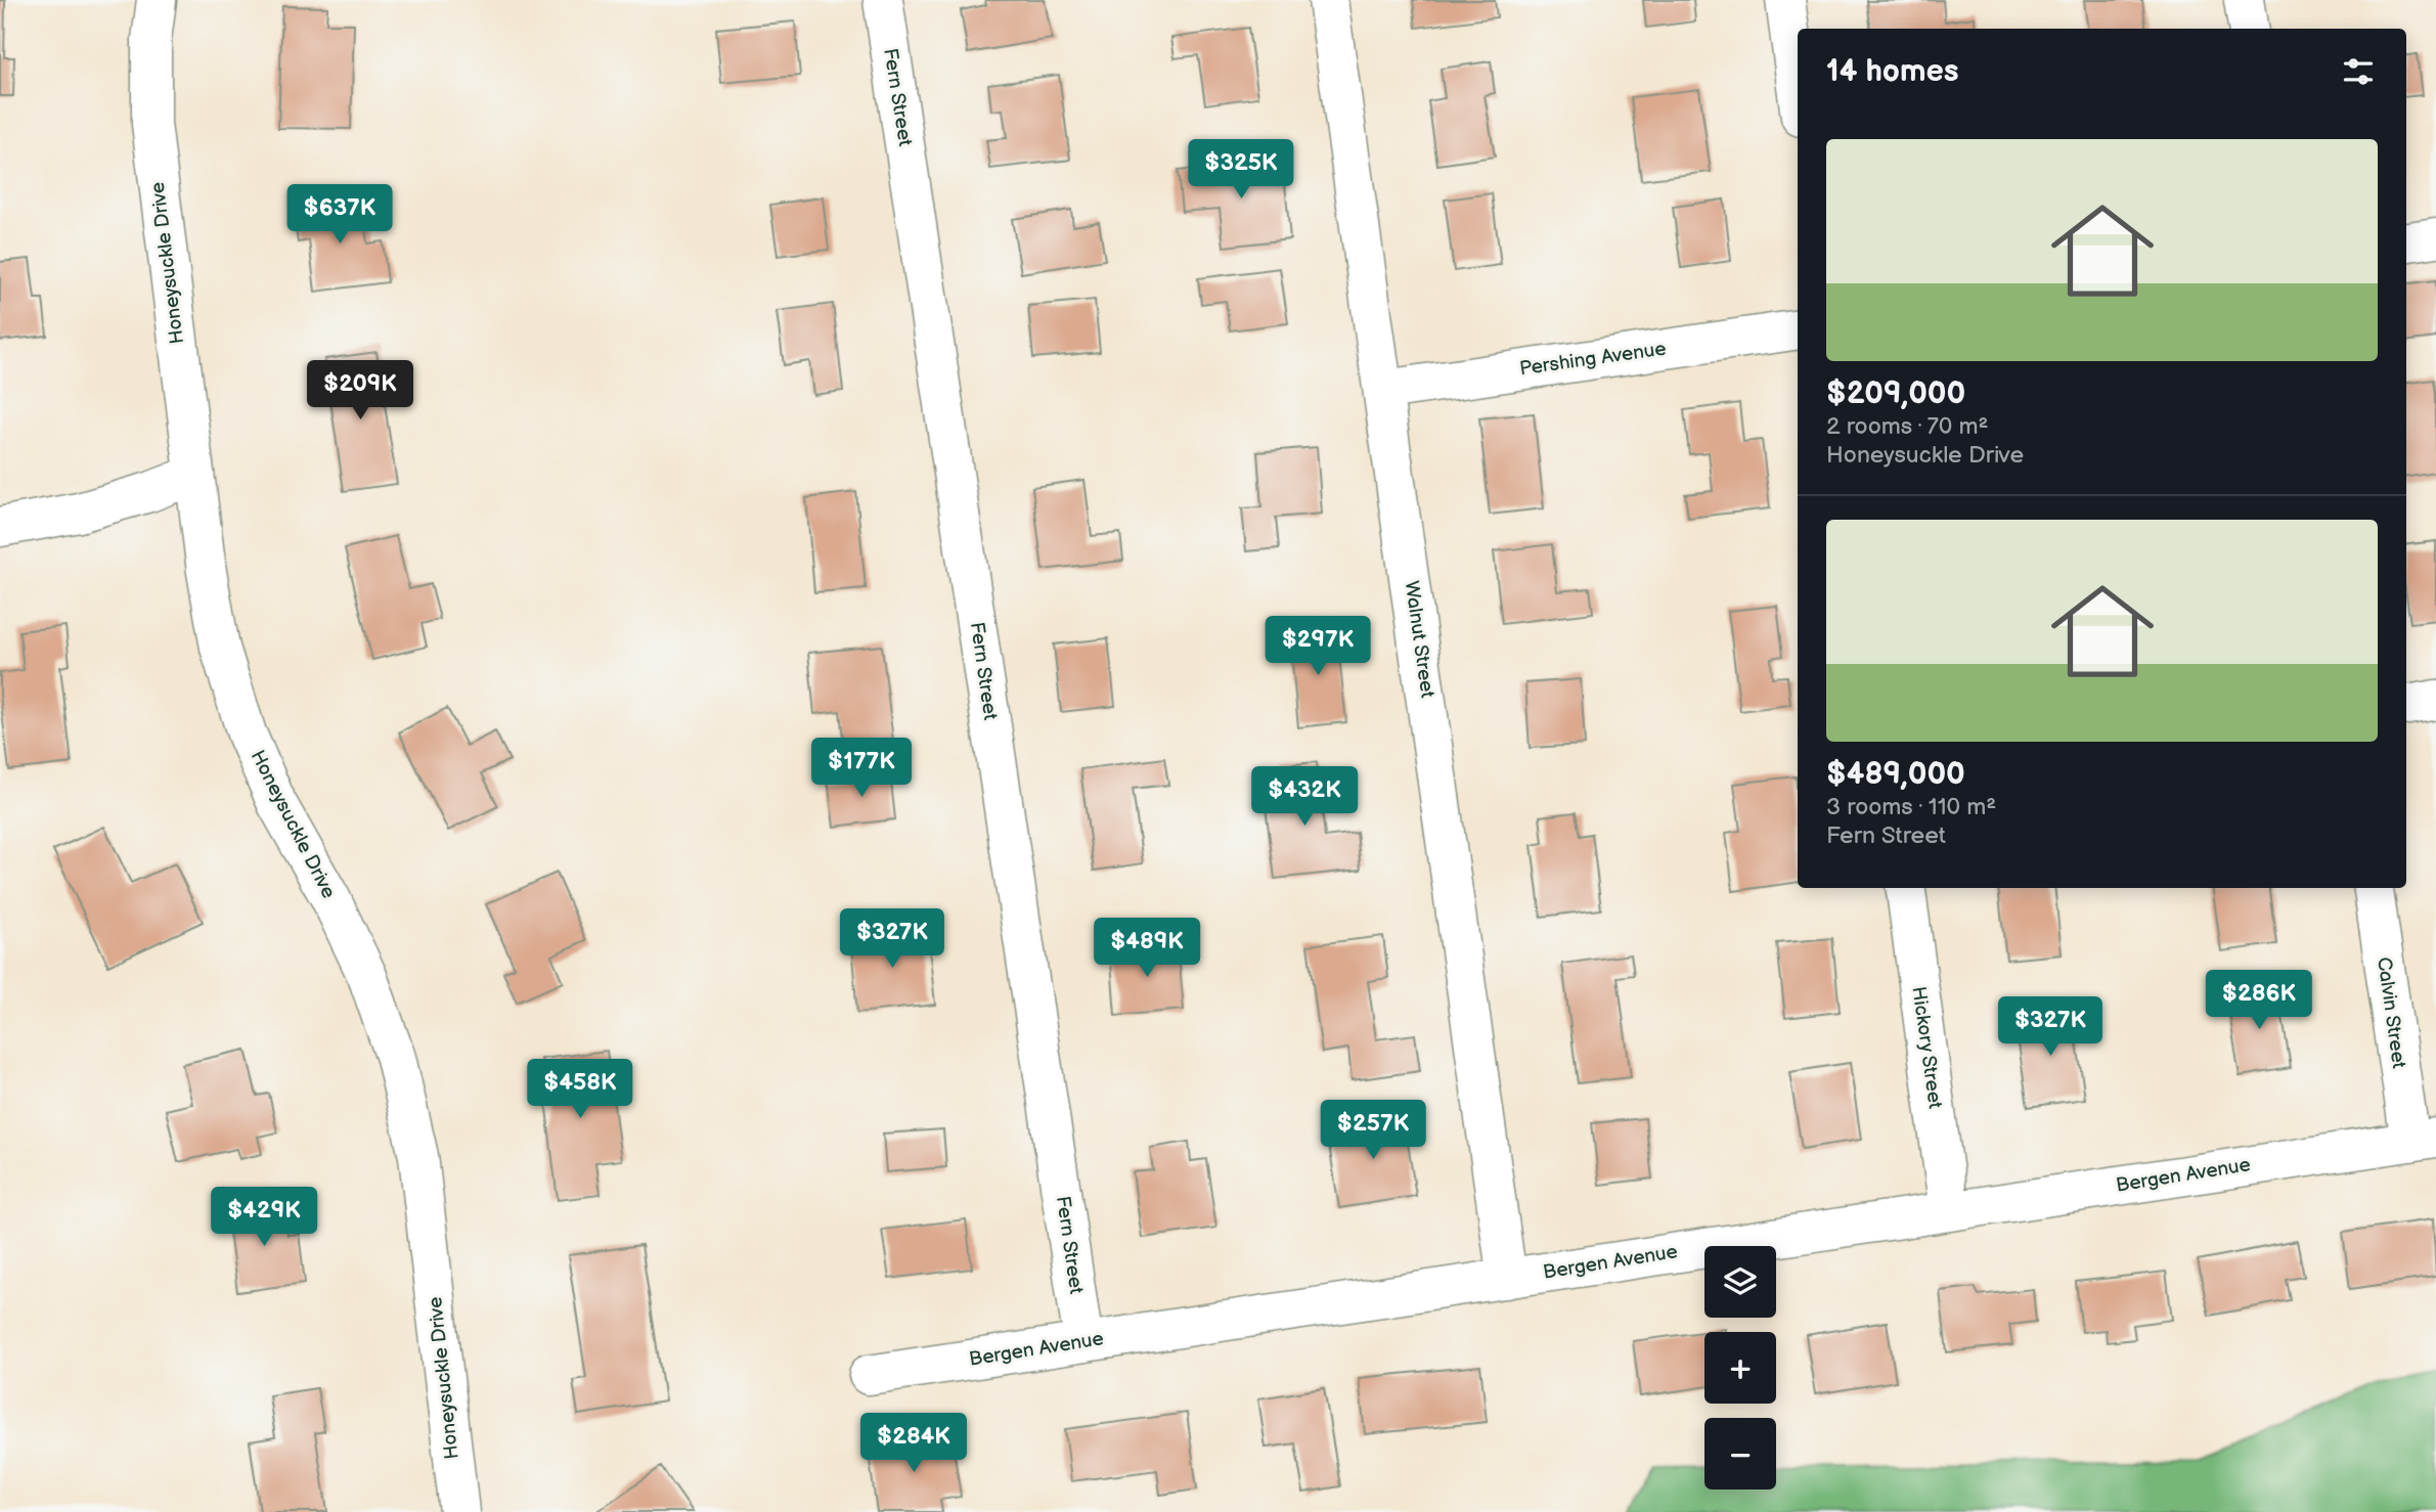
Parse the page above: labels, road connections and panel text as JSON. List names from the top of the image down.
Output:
{
  "streets": {
    "street": [
      "Fern Street",
      "Honeysuckle Drive",
      "Pershing Avenue",
      "Walnut Street",
      "Calvin Street",
      "Hickory Street",
      "Bergen Avenue"
    ]
  },
  "crossings": [
    ["Fern Street", "Bergen Avenue"],
    ["Pershing Avenue", "Walnut Street"],
    ["Walnut Street", "Bergen Avenue"],
    ["Calvin Street", "Bergen Avenue"],
    ["Hickory Street", "Bergen Avenue"]
  ],
  "page": {
    "heading": "14 homes",
    "list": [
      {
        "name": "$209,000",
        "note": "2 rooms · 70 m² · Honeysuckle Drive"
      },
      {
        "name": "$489,000",
        "note": "3 rooms · 110 m² · Fern Street"
      }
    ],
    "price": [
      "$325K",
      "$637K",
      "$209K",
      "$297K",
      "$177K",
      "$432K",
      "$327K",
      "$489K",
      "$286K",
      "$327K",
      "$458K",
      "$257K",
      "$429K",
      "$284K"
    ],
    "map_buttons": ["+", "−"]
  }
}
